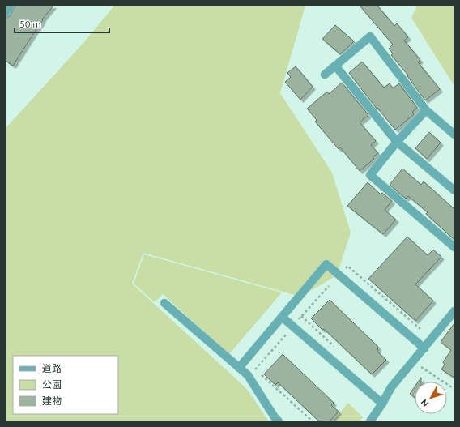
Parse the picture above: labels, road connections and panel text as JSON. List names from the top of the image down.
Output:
{
  "legend": ["道路", "公園", "建物"],
  "scale_bar": "50 m",
  "north": "bottom left"
}
